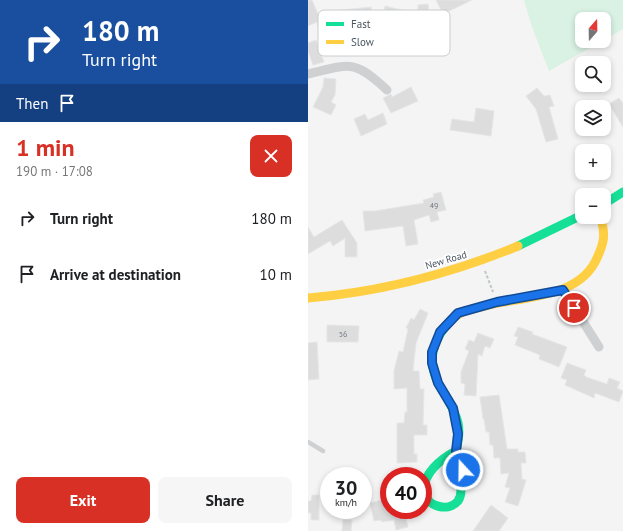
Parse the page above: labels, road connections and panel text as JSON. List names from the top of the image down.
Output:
{
  "streets": {
    "street": ["New Road"]
  },
  "house_numbers": ["49", "56"],
  "legend": ["Fast", "Slow"],
  "north": "top",
  "page": {
    "turn": ["180 m", "Turn right"],
    "map_buttons": ["+", "−"],
    "then": "Then",
    "heading": ["1 min", "190 m · 17:08"],
    "list": [
      {
        "name": "Turn right",
        "value": "180 m"
      },
      {
        "name": "Arrive at destination",
        "value": "10 m"
      }
    ],
    "speed": "30 km/h",
    "limit": "40",
    "buttons": ["Exit", "Share"]
  }
}
